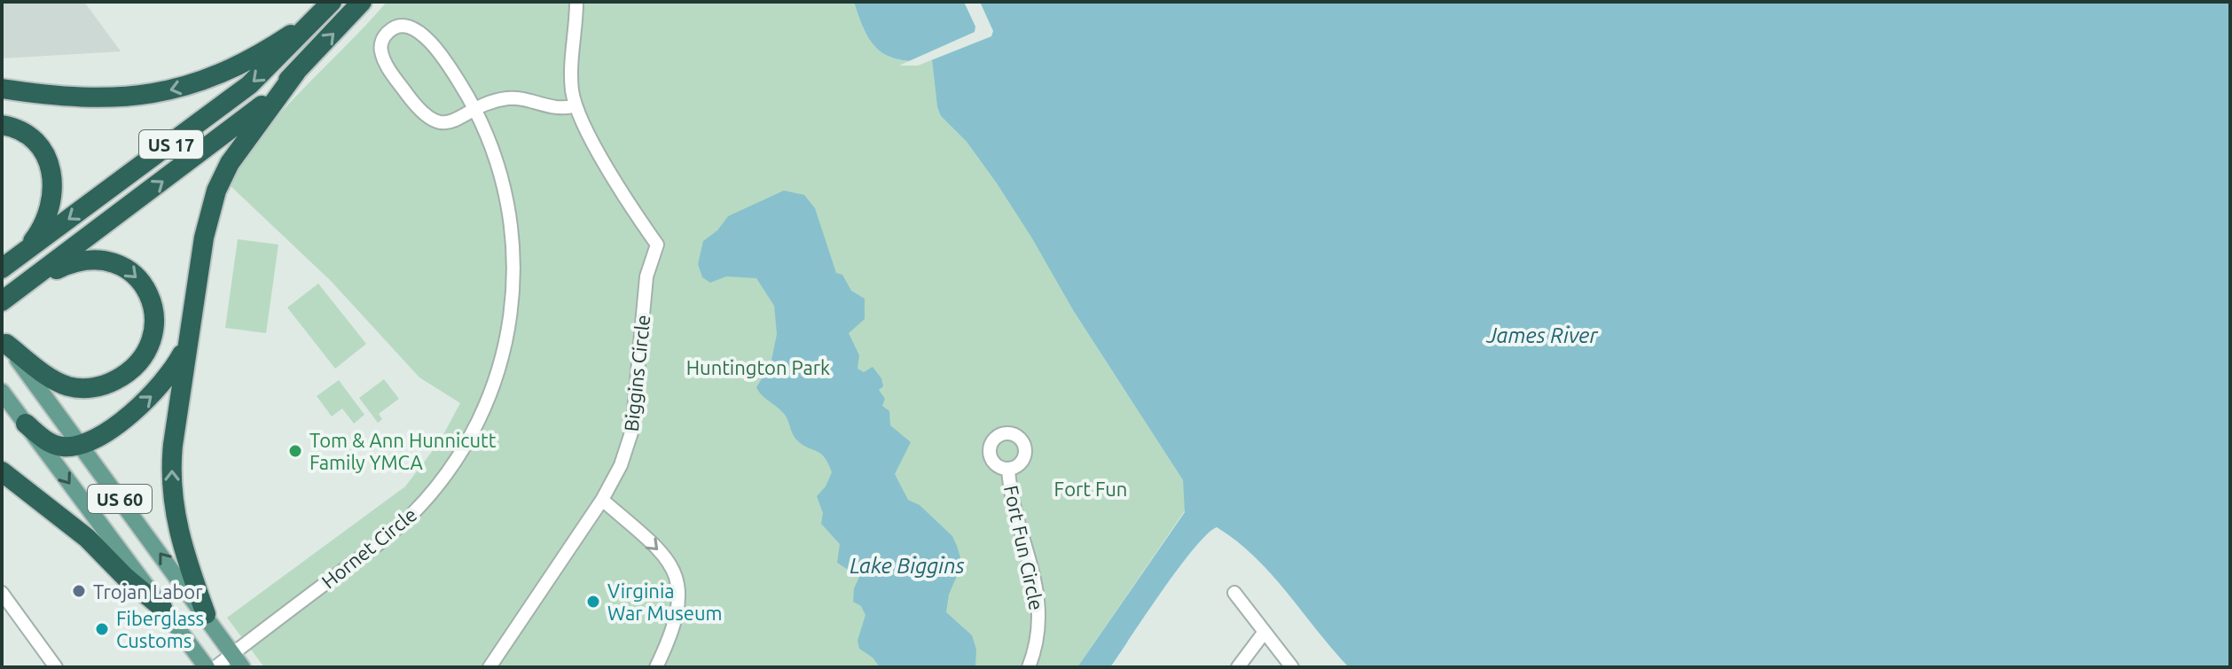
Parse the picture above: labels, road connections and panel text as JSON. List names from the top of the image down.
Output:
{
  "streets": {
    "highway": ["US 17"],
    "main road": ["US 60"],
    "street": ["Biggins Circle", "Hornet Circle", "Fort Fun Circle"]
  },
  "crossings": [
    ["US 60", "Hornet Circle"]
  ],
  "water": ["James River", "Lake Biggins"],
  "parks": ["Huntington Park", "Fort Fun"],
  "places": [
    "Tom & Ann Hunnicutt Family YMCA",
    "Trojan Labor",
    "Virginia War Museum",
    "Fiberglass Customs"
  ]
}
